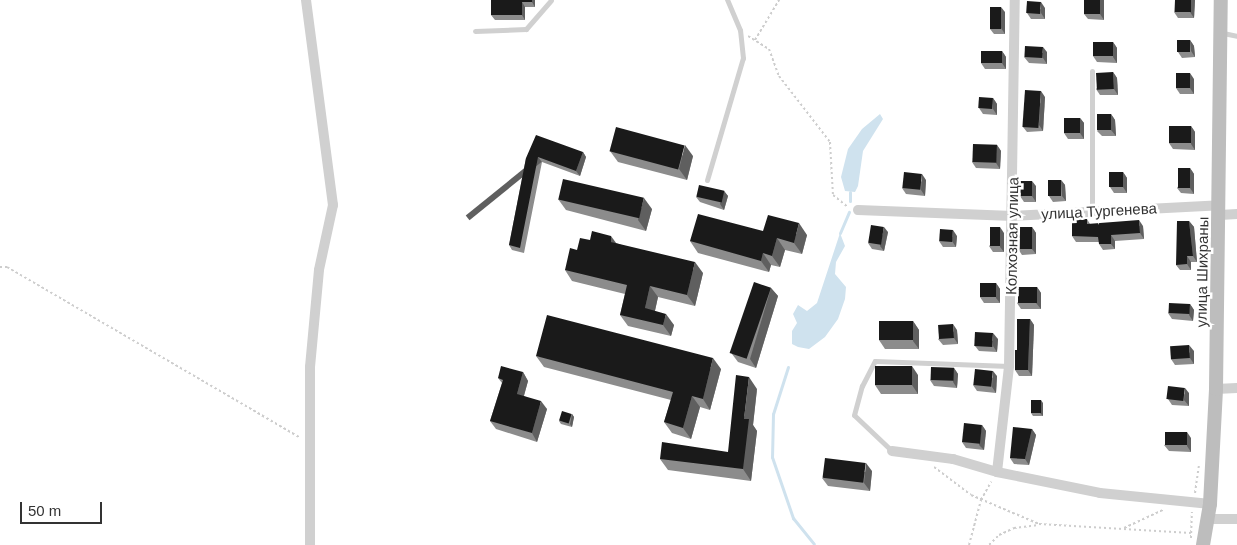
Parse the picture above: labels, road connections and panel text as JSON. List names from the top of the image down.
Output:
{
  "streets": {
    "street": ["улица Тургенева", "Колхозная улица", "улица Шихраны"]
  },
  "crossings": [
    ["улица Тургенева", "Колхозная улица"],
    ["улица Тургенева", "улица Шихраны"]
  ],
  "scale_bar": "50 m"
}
